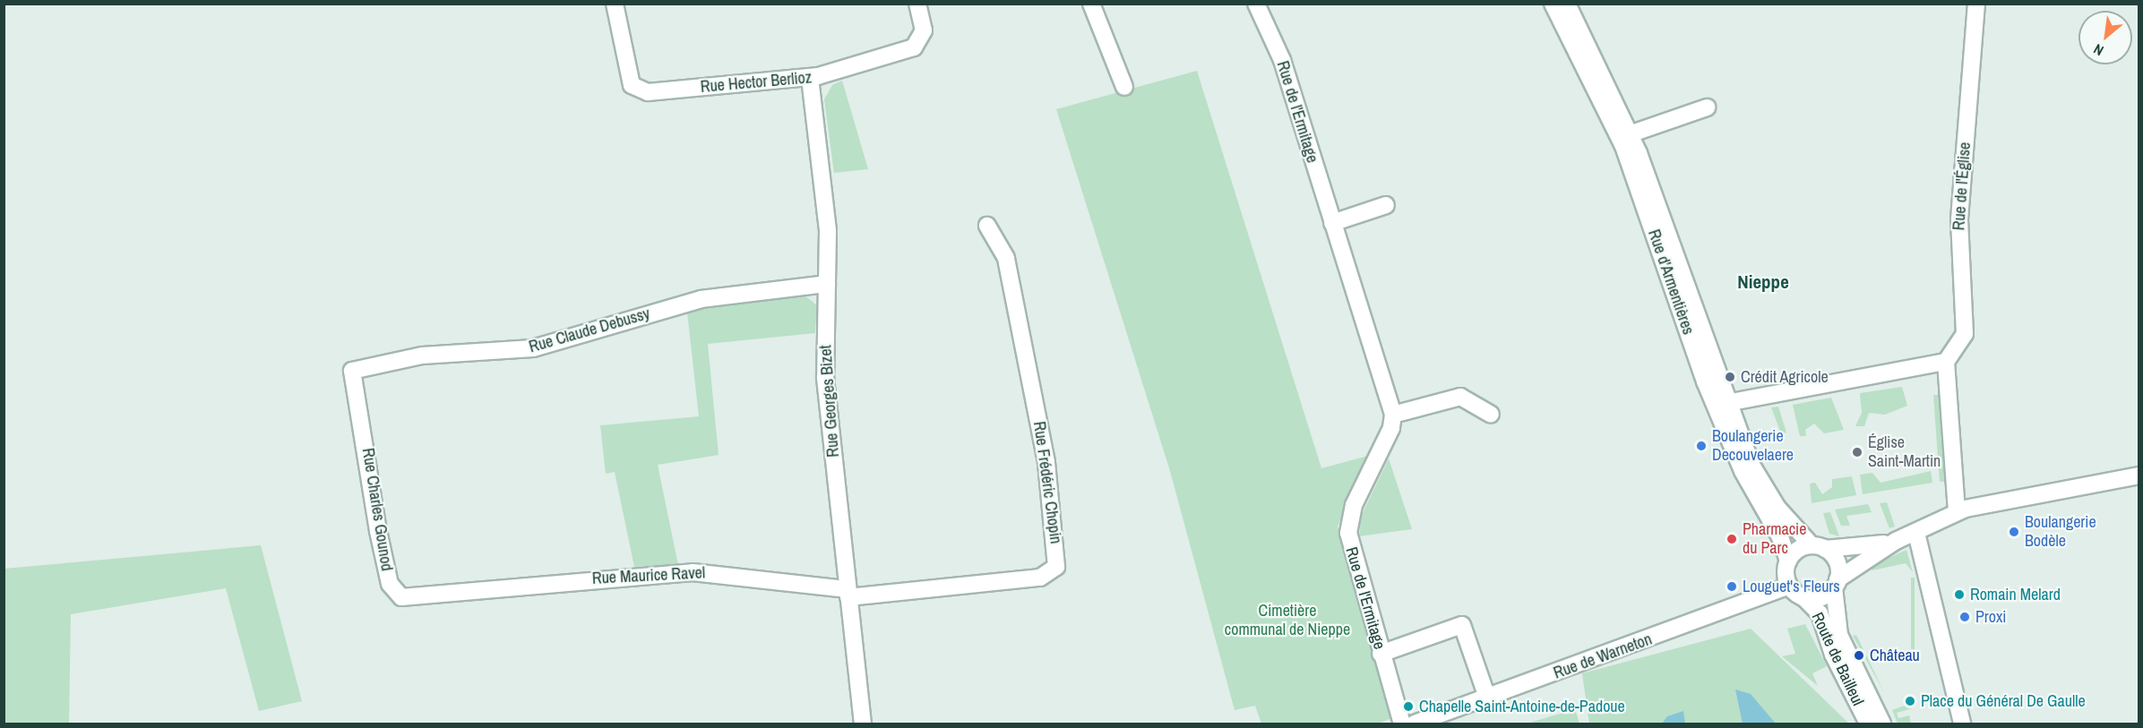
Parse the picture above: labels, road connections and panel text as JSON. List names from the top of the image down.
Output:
{
  "streets": {
    "street": [
      "Rue Hector Berlioz",
      "Rue de l'Ermitage",
      "Rue de l'Église",
      "Rue d'Armentières",
      "Rue Claude Debussy",
      "Rue Georges Bizet",
      "Rue Frédéric Chopin",
      "Rue Charles Gounod",
      "Rue Maurice Ravel",
      "Rue de Warneton",
      "Route de Bailleul"
    ]
  },
  "crossings": [
    ["Rue Hector Berlioz", "Rue Georges Bizet"],
    ["Rue d'Armentières", "Rue de Warneton"],
    ["Rue d'Armentières", "Route de Bailleul"],
    ["Rue Claude Debussy", "Rue Georges Bizet"],
    ["Rue Claude Debussy", "Rue Charles Gounod"],
    ["Rue Georges Bizet", "Rue Frédéric Chopin"],
    ["Rue Georges Bizet", "Rue Maurice Ravel"],
    ["Rue Frédéric Chopin", "Rue Maurice Ravel"],
    ["Rue Charles Gounod", "Rue Maurice Ravel"],
    ["Rue de Warneton", "Route de Bailleul"]
  ],
  "districts": ["Nieppe"],
  "parks": ["Cimetière communal de Nieppe"],
  "places": [
    "Crédit Agricole",
    "Boulangerie Decouvelaere",
    "Église Saint-Martin",
    "Boulangerie Bodèle",
    "Pharmacie du Parc",
    "Louguet's Fleurs",
    "Romain Melard",
    "Proxi",
    "Château",
    "Place du Général De Gaulle",
    "Chapelle Saint-Antoine-de-Padoue"
  ],
  "north": "bottom left"
}
